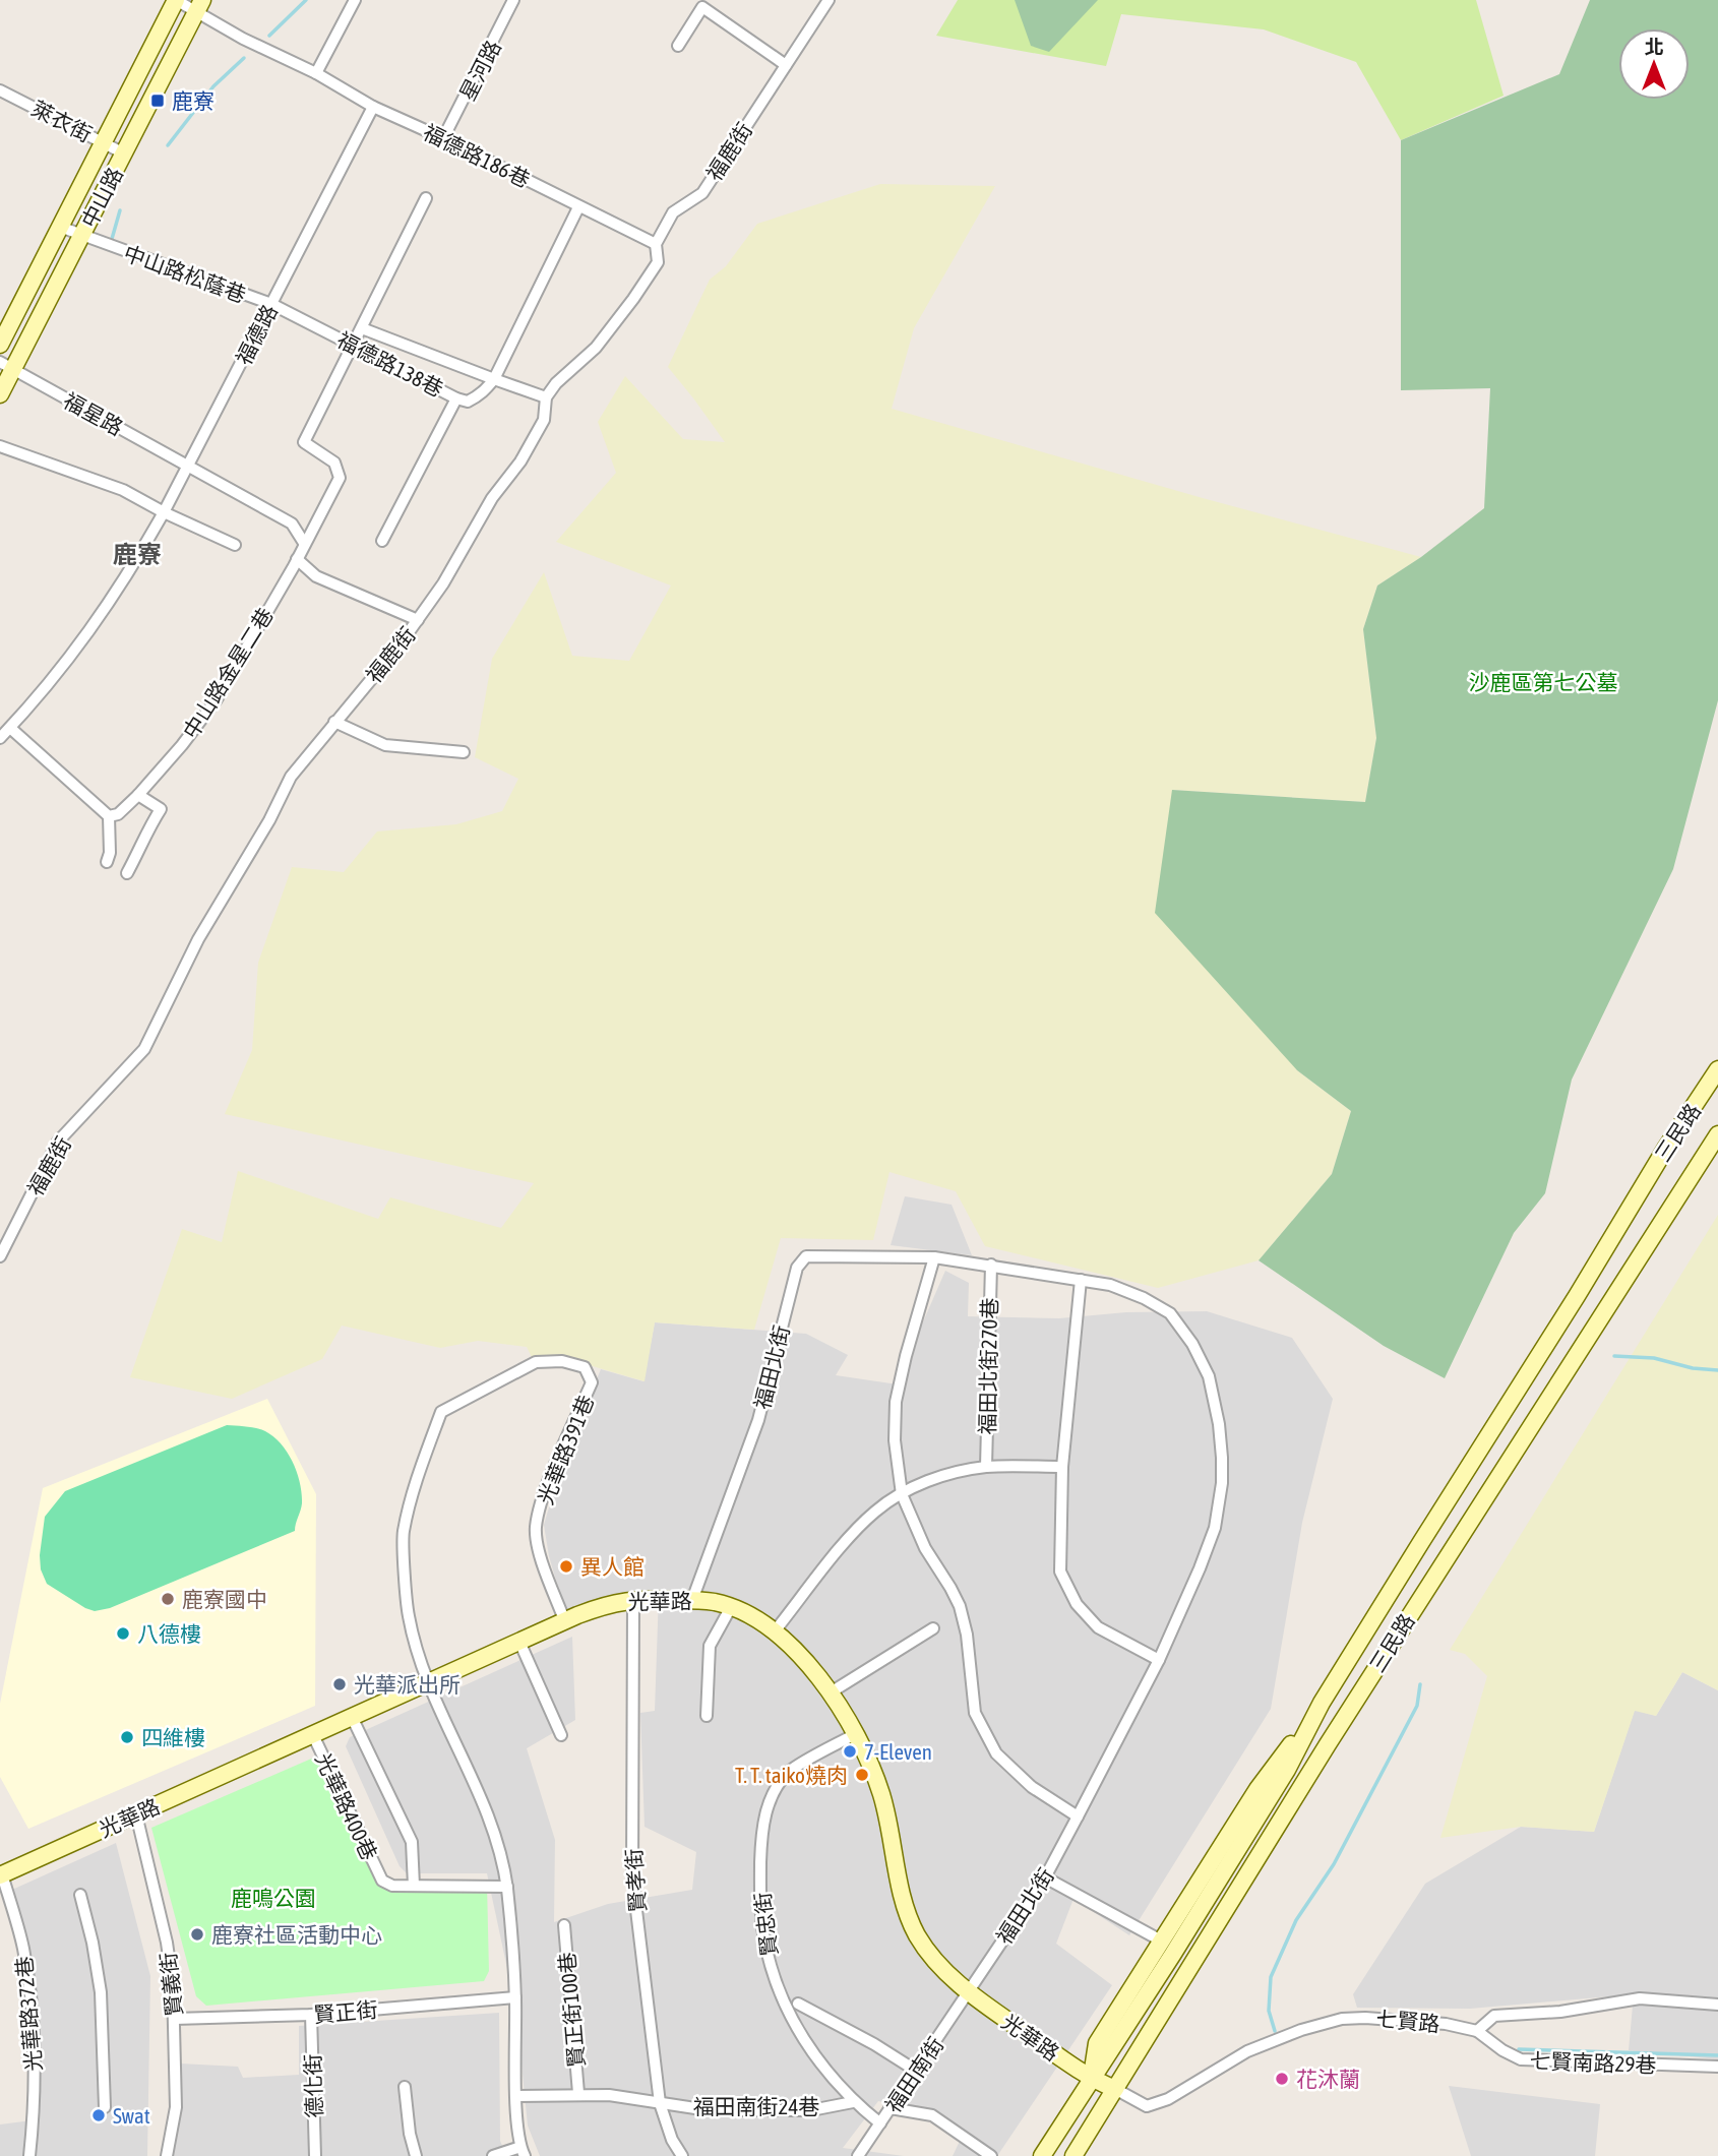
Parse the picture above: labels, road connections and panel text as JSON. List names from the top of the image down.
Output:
{
  "streets": {
    "street": [
      "星河路",
      "萊衣街",
      "福鹿街",
      "福德路186巷",
      "中山路",
      "中山路松蔭巷",
      "福德路",
      "福德路138巷",
      "福星路",
      "中山路金星二巷",
      "三民路",
      "福田北街270巷",
      "福田北街",
      "光華路391巷",
      "光華路",
      "光華路400巷",
      "賢孝街",
      "賢忠街",
      "賢義街",
      "賢正街100巷",
      "賢正街",
      "光華路372巷",
      "七賢路",
      "七賢南路29巷",
      "福田南街",
      "德化街",
      "福田南街24巷"
    ]
  },
  "crossings": [
    ["星河路", "福德路186巷"],
    ["萊衣街", "中山路"],
    ["福鹿街", "福德路186巷"],
    ["福德路186巷", "福德路"],
    ["中山路", "中山路松蔭巷"],
    ["中山路", "福星路"],
    ["中山路松蔭巷", "福德路"],
    ["中山路松蔭巷", "福德路138巷"],
    ["福德路", "福德路138巷"],
    ["福德路", "福星路"],
    ["福德路138巷", "中山路金星二巷"],
    ["福星路", "中山路金星二巷"],
    ["三民路", "光華路"],
    ["三民路", "七賢路"],
    ["福田北街270巷", "福田北街"],
    ["福田北街", "光華路"],
    ["福田北街", "福田南街"],
    ["光華路391巷", "光華路"],
    ["光華路", "光華路400巷"],
    ["光華路", "賢孝街"],
    ["光華路", "賢忠街"],
    ["光華路", "賢義街"],
    ["光華路", "光華路372巷"],
    ["光華路", "七賢路"],
    ["光華路", "福田南街"],
    ["賢孝街", "賢正街100巷"],
    ["賢孝街", "福田南街24巷"],
    ["賢忠街", "福田南街"],
    ["賢忠街", "福田南街24巷"],
    ["賢義街", "賢正街"],
    ["賢正街100巷", "福田南街24巷"],
    ["賢正街", "德化街"],
    ["七賢路", "七賢南路29巷"]
  ],
  "districts": ["鹿寮"],
  "parks": ["沙鹿區第七公墓", "鹿鳴公園"],
  "places": {
    "transit": ["鹿寮"],
    "other": [
      "異人館",
      "鹿寮國中",
      "八德樓",
      "光華派出所",
      "四維樓",
      "7-Eleven",
      "T. T. taiko燒肉",
      "鹿寮社區活動中心",
      "花沐蘭",
      "Swat"
    ]
  },
  "north": "top"
}
